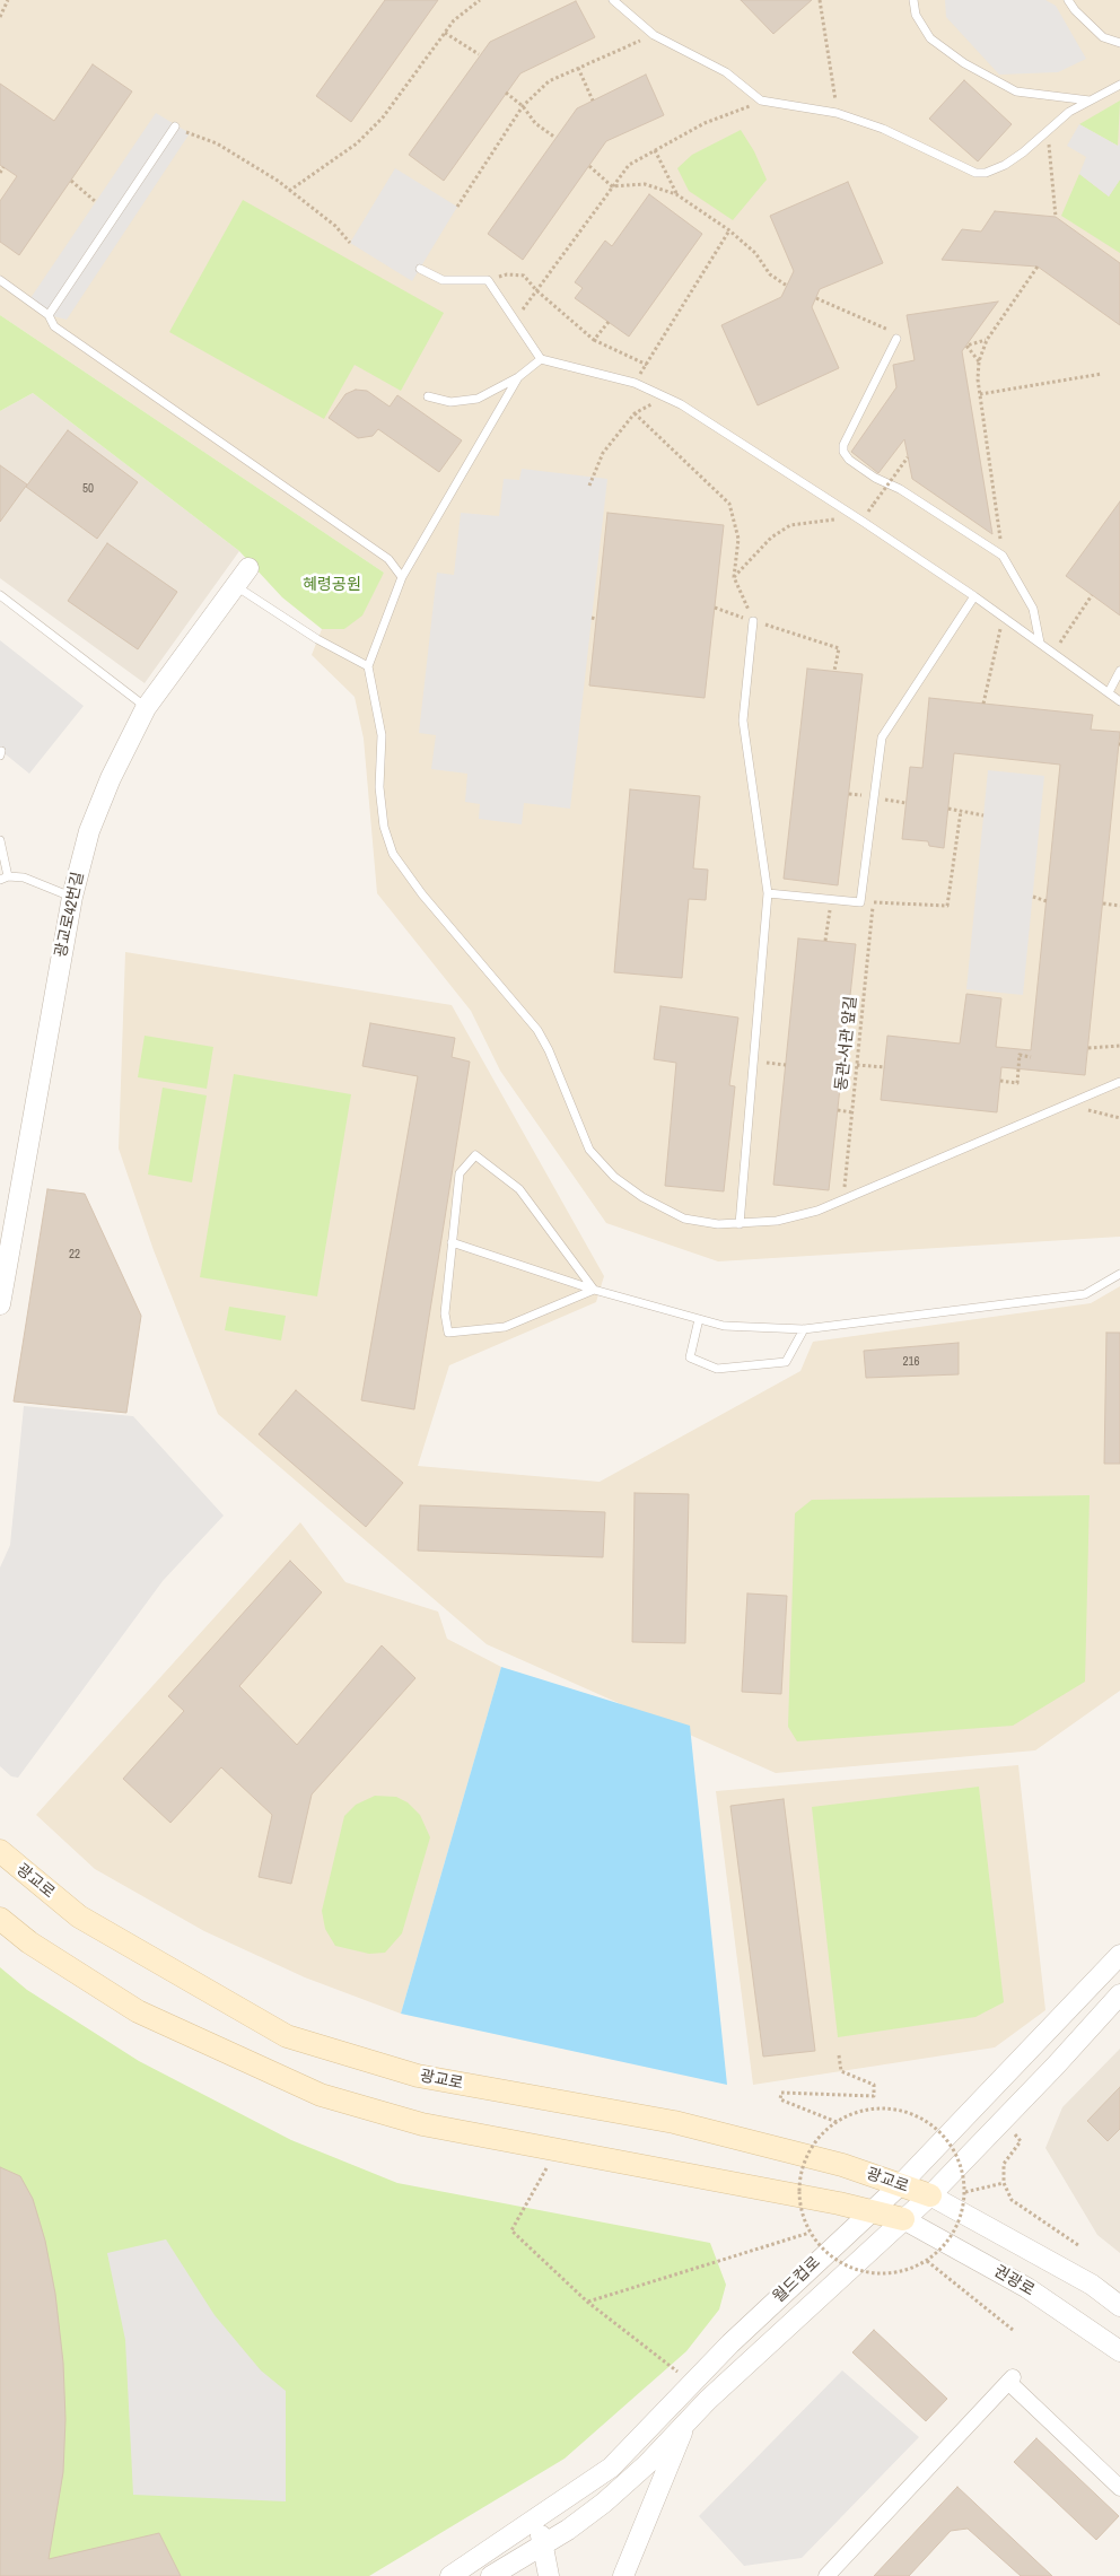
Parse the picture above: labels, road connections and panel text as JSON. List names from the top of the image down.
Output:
{
  "streets": {
    "main road": ["광교로"],
    "street": ["광교로42번길", "월드컵로", "권광로"],
    "path": ["동관-서관 앞길"]
  },
  "crossings": [
    ["광교로", "월드컵로"],
    ["광교로", "권광로"],
    ["월드컵로", "권광로"]
  ],
  "parks": ["혜령공원"],
  "house_numbers": ["50", "22", "216"]
}
